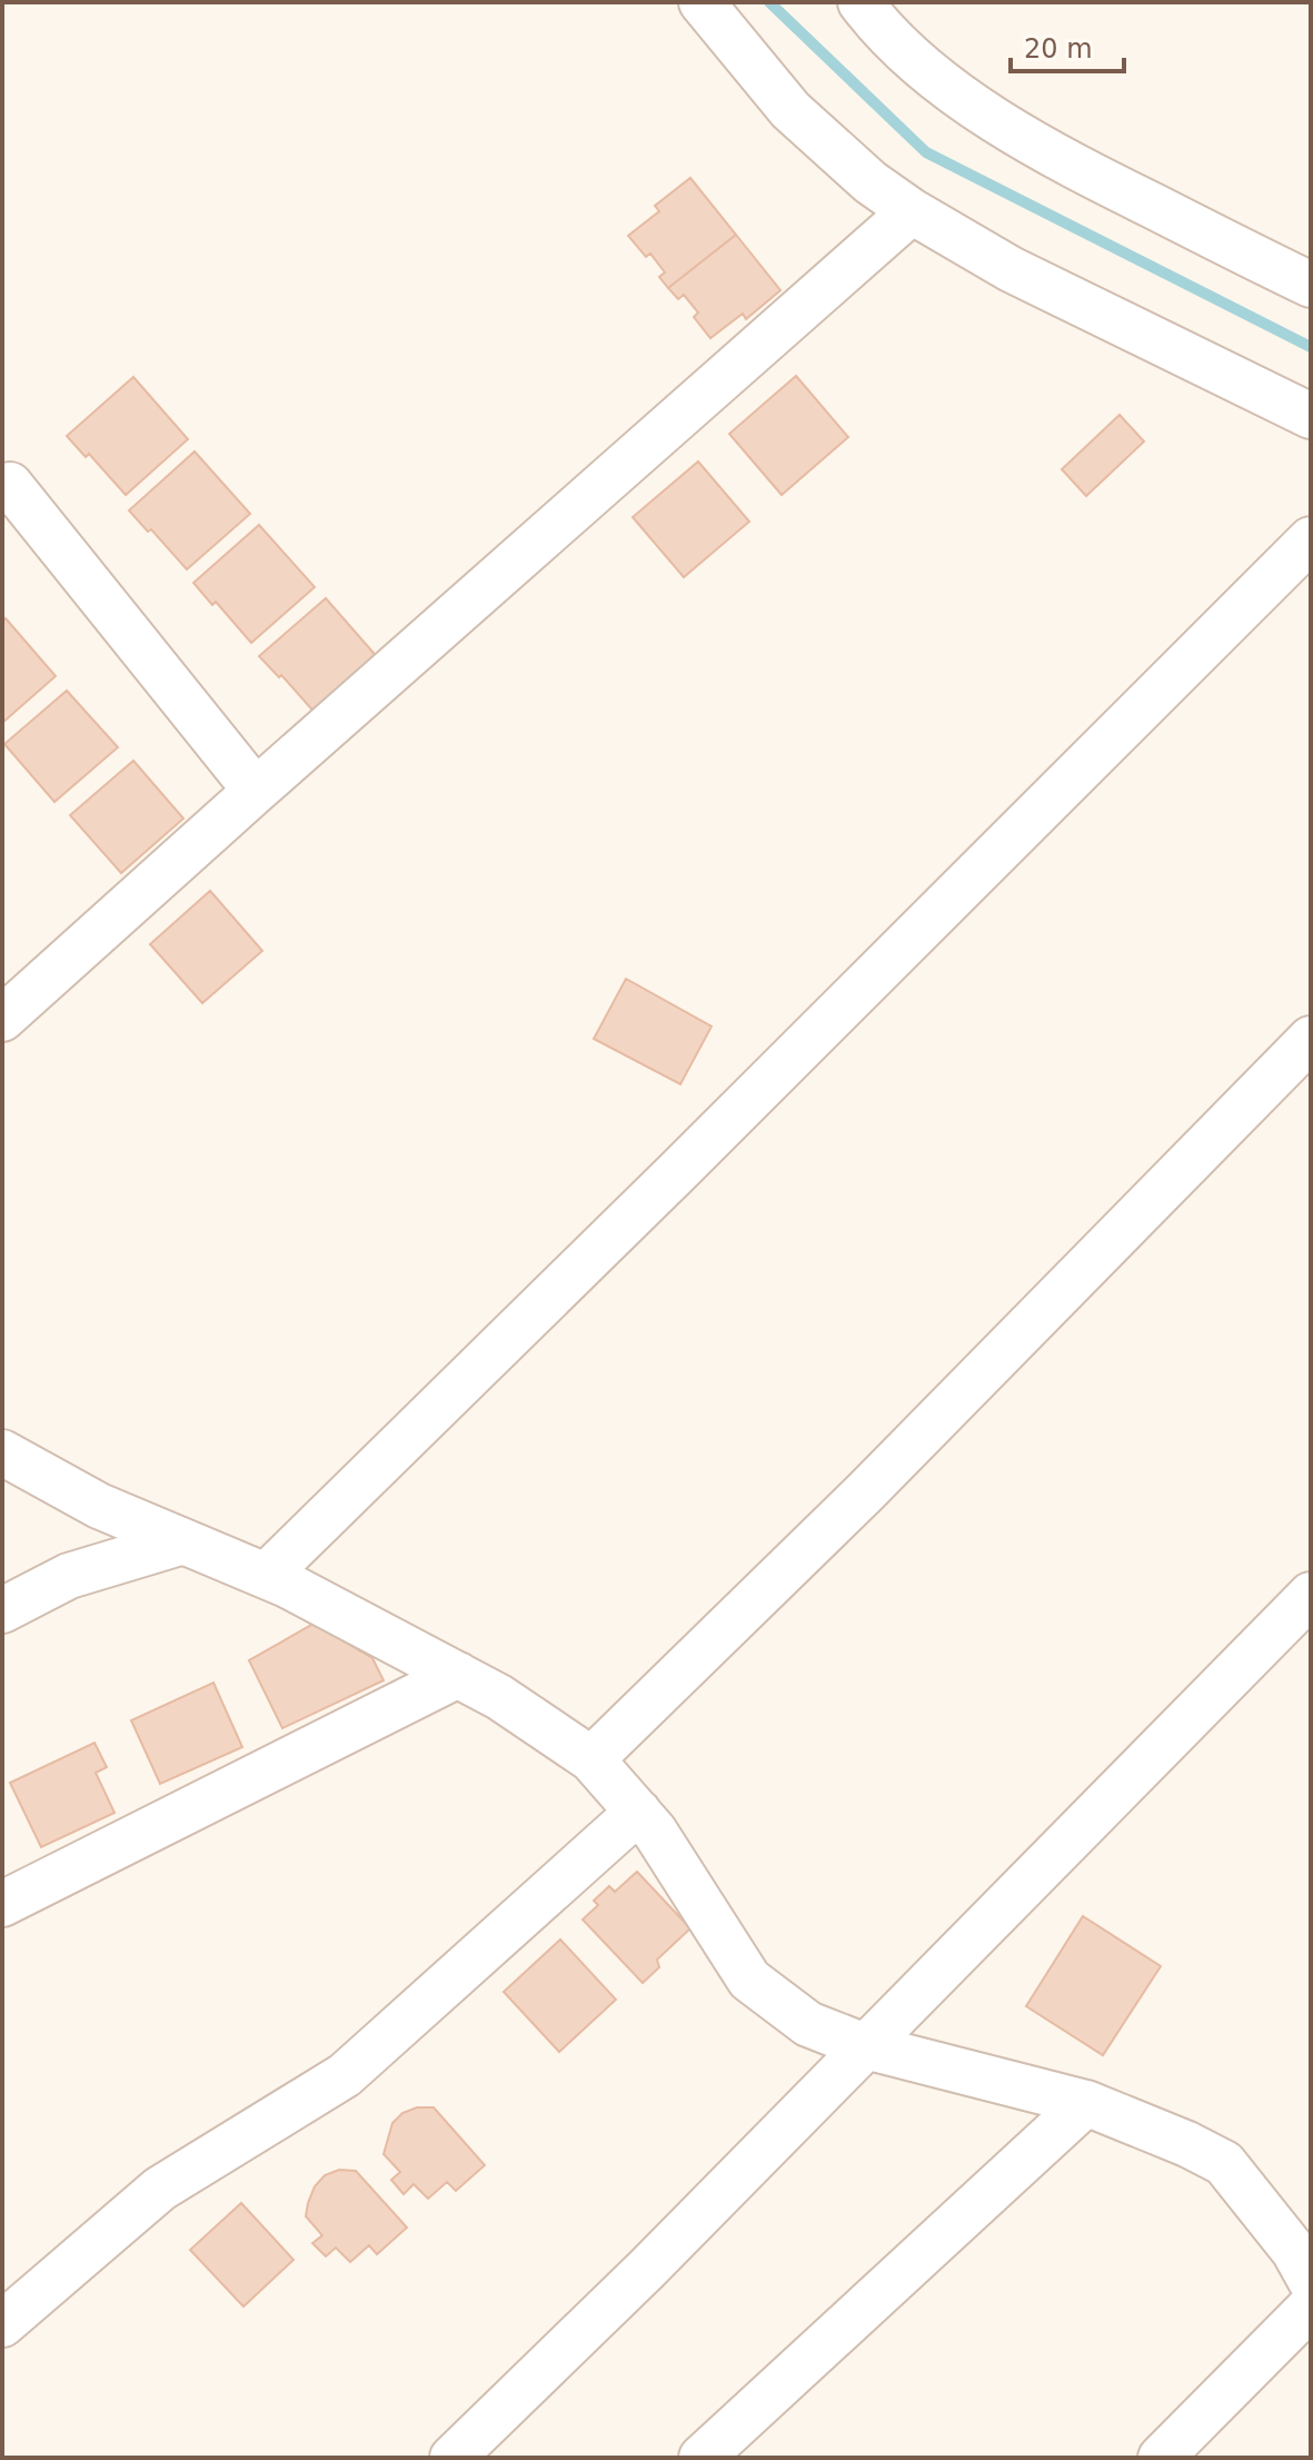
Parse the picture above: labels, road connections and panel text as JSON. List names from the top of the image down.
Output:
{
  "scale_bar": "20 m"
}
